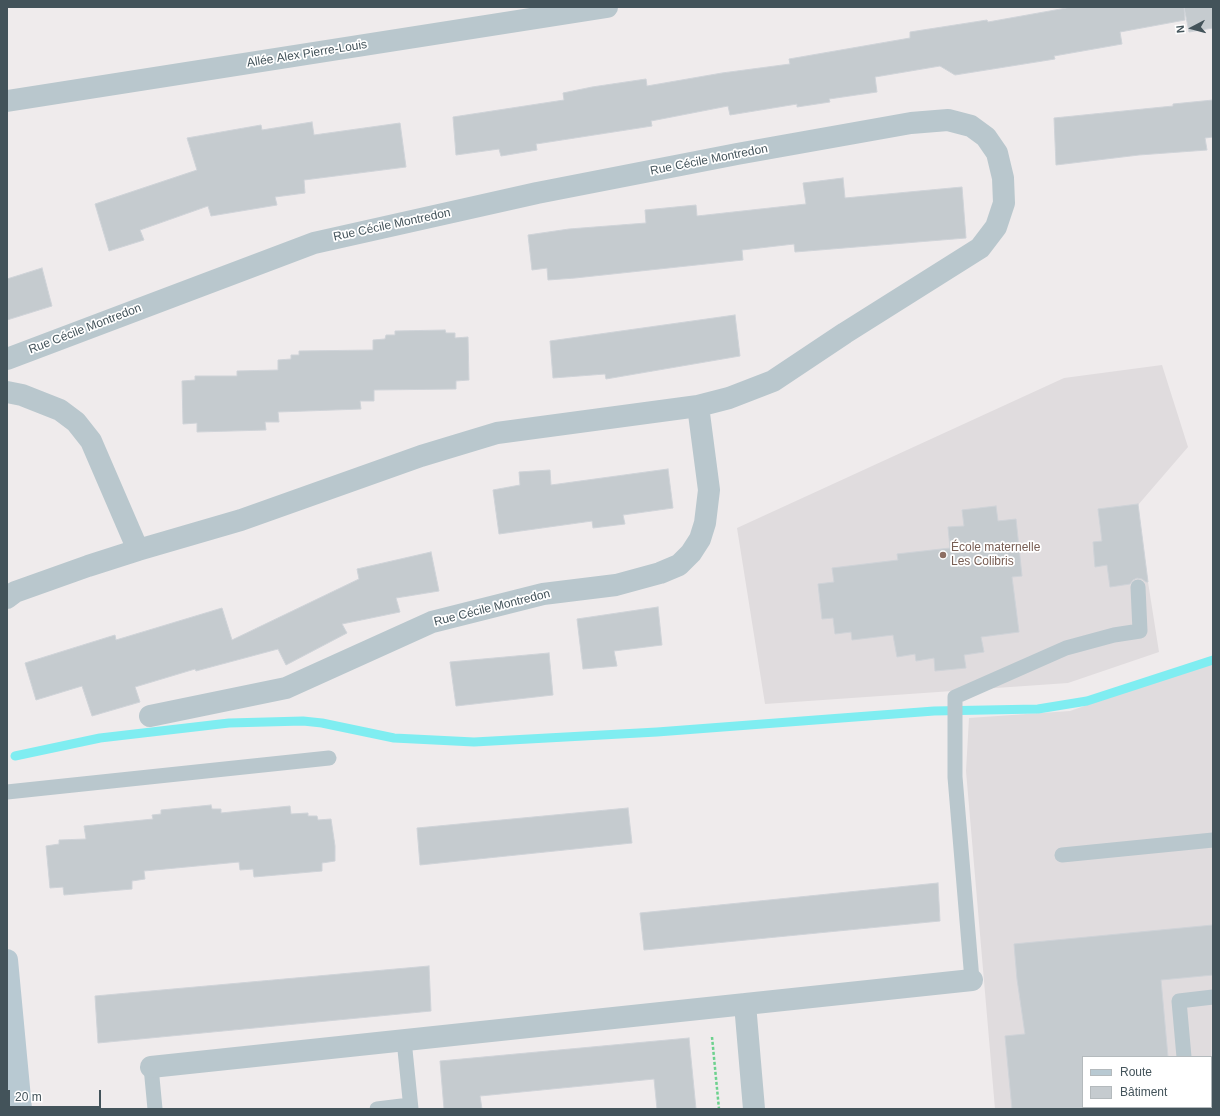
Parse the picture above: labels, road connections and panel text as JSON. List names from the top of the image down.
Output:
{
  "streets": {
    "street": ["Allée Alex Pierre-Louis", "Rue Cécile Montredon"]
  },
  "places": ["École maternelle Les Colibris"],
  "legend": ["Route", "Bâtiment"],
  "scale_bar": "20 m",
  "north": "left"
}
